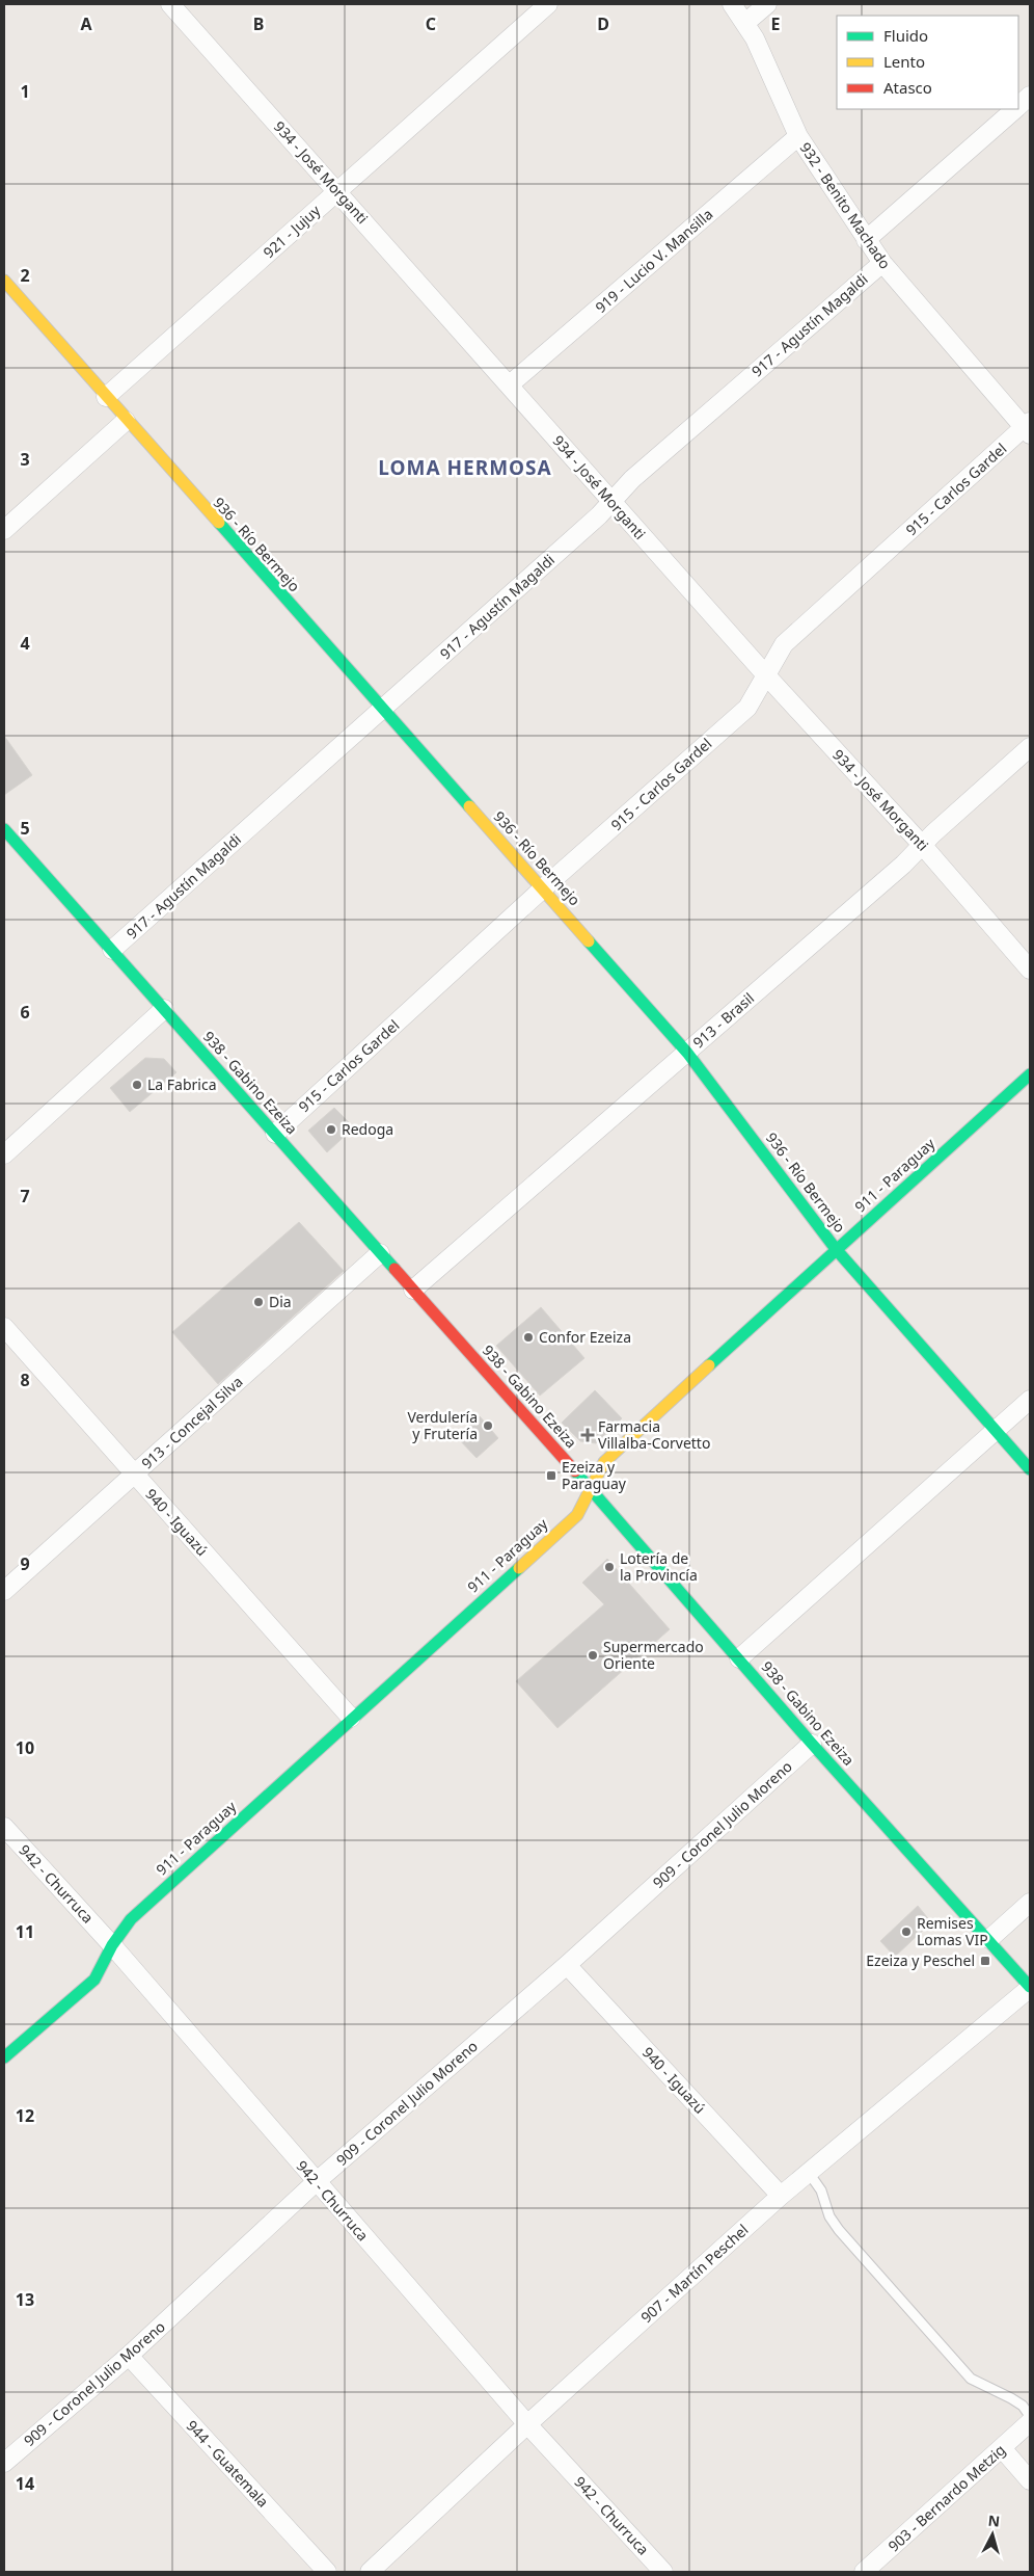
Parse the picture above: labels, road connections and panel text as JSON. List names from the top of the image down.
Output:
{
  "streets": {
    "street": [
      "934 - José Morganti",
      "932 - Benito Machado",
      "921 - Jujuy",
      "919 - Lucio V. Mansilla",
      "917 - Agustín Magaldi",
      "915 - Carlos Gardel",
      "936 - Río Bermejo",
      "913 - Brasil",
      "938 - Gabino Ezeiza",
      "911 - Paraguay",
      "913 - Concejal Silva",
      "940 - Iguazú",
      "909 - Coronel Julio Moreno",
      "942 - Churruca",
      "907 - Martín Peschel",
      "944 - Guatemala",
      "903 - Bernardo Metzig"
    ]
  },
  "crossings": [
    ["934 - José Morganti", "921 - Jujuy"],
    ["934 - José Morganti", "919 - Lucio V. Mansilla"],
    ["934 - José Morganti", "917 - Agustín Magaldi"],
    ["934 - José Morganti", "915 - Carlos Gardel"],
    ["934 - José Morganti", "913 - Brasil"],
    ["932 - Benito Machado", "919 - Lucio V. Mansilla"],
    ["932 - Benito Machado", "917 - Agustín Magaldi"],
    ["932 - Benito Machado", "915 - Carlos Gardel"],
    ["921 - Jujuy", "936 - Río Bermejo"],
    ["917 - Agustín Magaldi", "936 - Río Bermejo"],
    ["917 - Agustín Magaldi", "938 - Gabino Ezeiza"],
    ["915 - Carlos Gardel", "936 - Río Bermejo"],
    ["915 - Carlos Gardel", "938 - Gabino Ezeiza"],
    ["936 - Río Bermejo", "913 - Brasil"],
    ["936 - Río Bermejo", "911 - Paraguay"],
    ["913 - Brasil", "938 - Gabino Ezeiza"],
    ["938 - Gabino Ezeiza", "911 - Paraguay"],
    ["938 - Gabino Ezeiza", "913 - Concejal Silva"],
    ["938 - Gabino Ezeiza", "909 - Coronel Julio Moreno"],
    ["938 - Gabino Ezeiza", "907 - Martín Peschel"],
    ["911 - Paraguay", "940 - Iguazú"],
    ["911 - Paraguay", "942 - Churruca"],
    ["913 - Concejal Silva", "940 - Iguazú"],
    ["940 - Iguazú", "909 - Coronel Julio Moreno"],
    ["940 - Iguazú", "907 - Martín Peschel"],
    ["909 - Coronel Julio Moreno", "942 - Churruca"],
    ["909 - Coronel Julio Moreno", "944 - Guatemala"],
    ["942 - Churruca", "907 - Martín Peschel"]
  ],
  "districts": ["LOMA HERMOSA"],
  "places": {
    "other": [
      "La Fabrica",
      "Redoga",
      "Dia",
      "Confor Ezeiza",
      "Verdulería y Frutería",
      "Lotería de la Provincía",
      "Supermercado Oriente",
      "Remises Lomas VIP"
    ],
    "health": ["Farmacia Villalba-Corvetto"],
    "transit": ["Ezeiza y Paraguay", "Ezeiza y Peschel"]
  },
  "legend": ["Fluido", "Lento", "Atasco"],
  "north": "top",
  "grid": {
    "columns": [
      "A",
      "B",
      "C",
      "D",
      "E"
    ],
    "rows": [
      "1",
      "2",
      "3",
      "4",
      "5",
      "6",
      "7",
      "8",
      "9",
      "10",
      "11",
      "12",
      "13",
      "14"
    ]
  }
}
